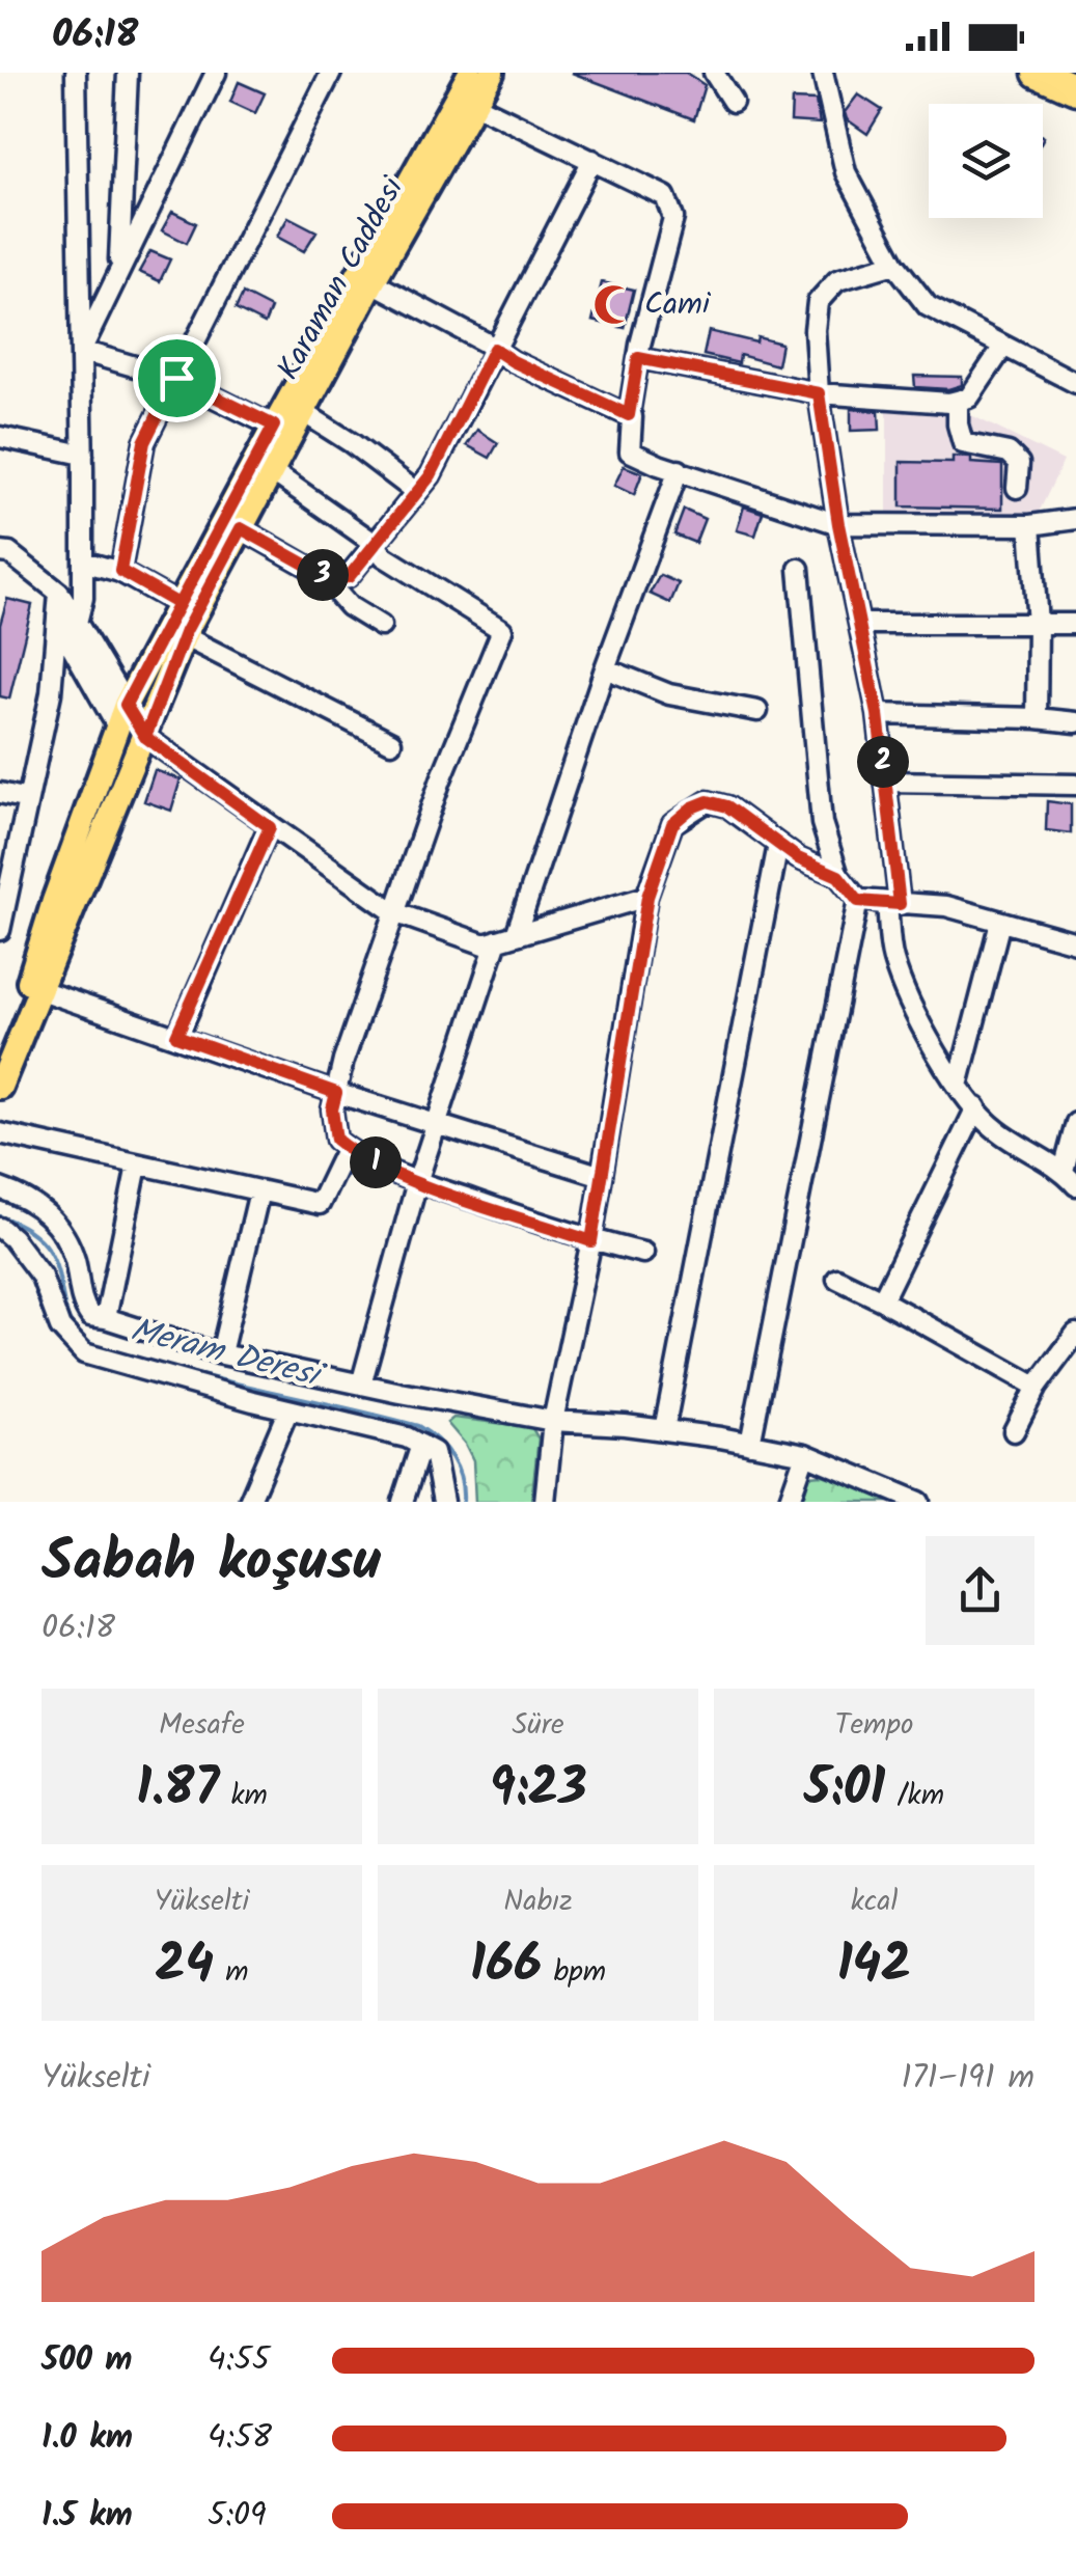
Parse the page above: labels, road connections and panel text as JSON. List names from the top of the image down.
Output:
{
  "streets": {
    "main road": ["Karaman Caddesi"]
  },
  "water": ["Meram Deresi"],
  "places": {
    "mosque": ["Cami"]
  },
  "page": {
    "status": "06:18",
    "pins": ["3", "2", "1"],
    "heading": ["Sabah koşusu", "06:18"],
    "stats": [
      ["Mesafe", "1.87 km"],
      ["Süre", "9:23"],
      ["Tempo", "5:01 /km"],
      ["Yükselti", "24 m"],
      ["Nabız", "166 bpm"],
      ["kcal", "142"]
    ],
    "chart": ["Yükselti", "171–191 m"],
    "list": [
      {
        "name": "500 m",
        "note": "4:55"
      },
      {
        "name": "1.0 km",
        "note": "4:58"
      },
      {
        "name": "1.5 km",
        "note": "5:09"
      }
    ]
  }
}
